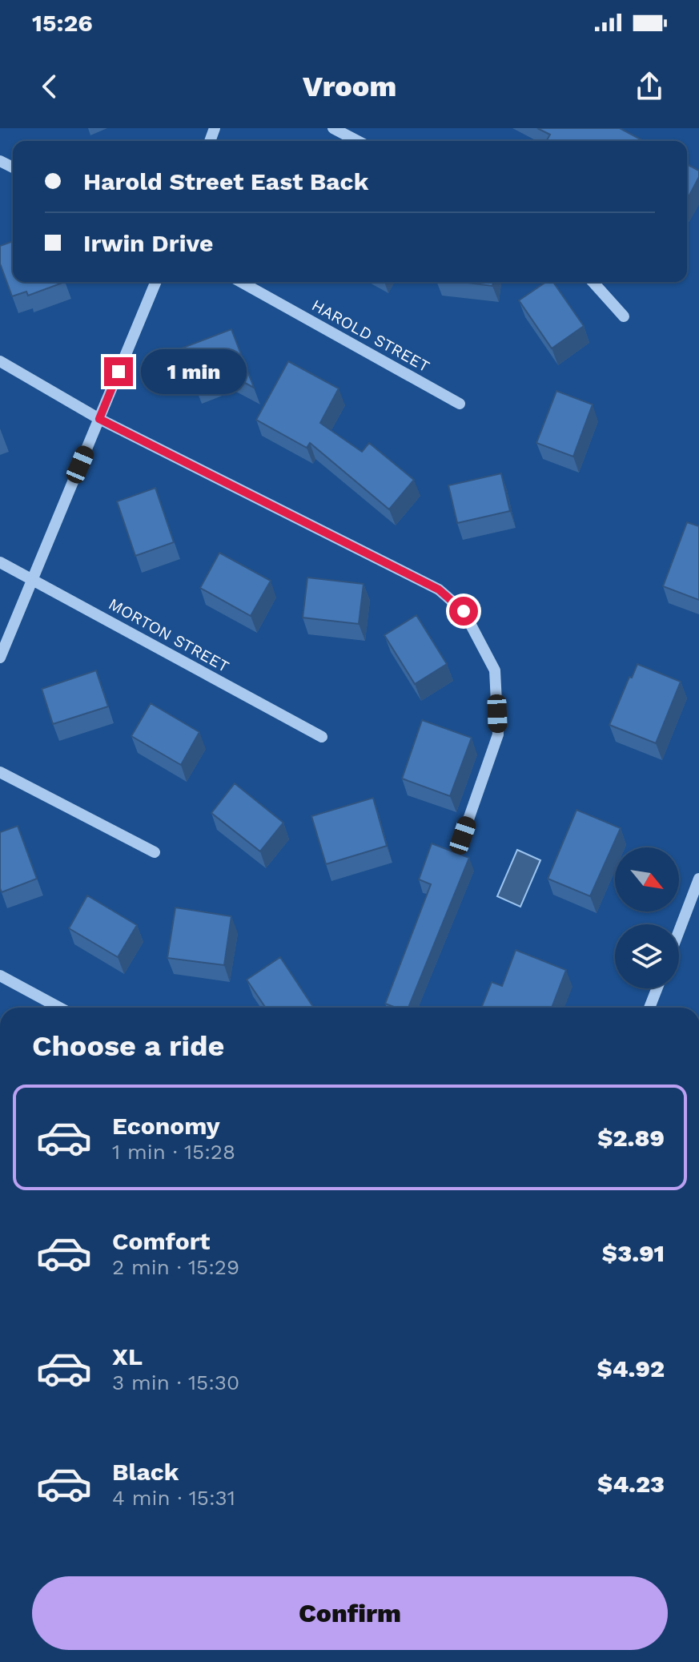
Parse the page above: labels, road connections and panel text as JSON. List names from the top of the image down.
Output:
{
  "streets": {
    "street": ["HAROLD STREET", "MORTON STREET"]
  },
  "north": "bottom right",
  "page": {
    "status": "15:26",
    "header": "Vroom",
    "banner": ["Harold Street East Back", "Irwin Drive"],
    "bubble": "1 min",
    "heading": "Choose a ride",
    "list": [
      {
        "name": "Economy",
        "note": "1 min · 15:28",
        "value": "$2.89"
      },
      {
        "name": "Comfort",
        "note": "2 min · 15:29",
        "value": "$3.91"
      },
      {
        "name": "XL",
        "note": "3 min · 15:30",
        "value": "$4.92"
      },
      {
        "name": "Black",
        "note": "4 min · 15:31",
        "value": "$4.23"
      }
    ],
    "buttons": "Confirm"
  }
}
